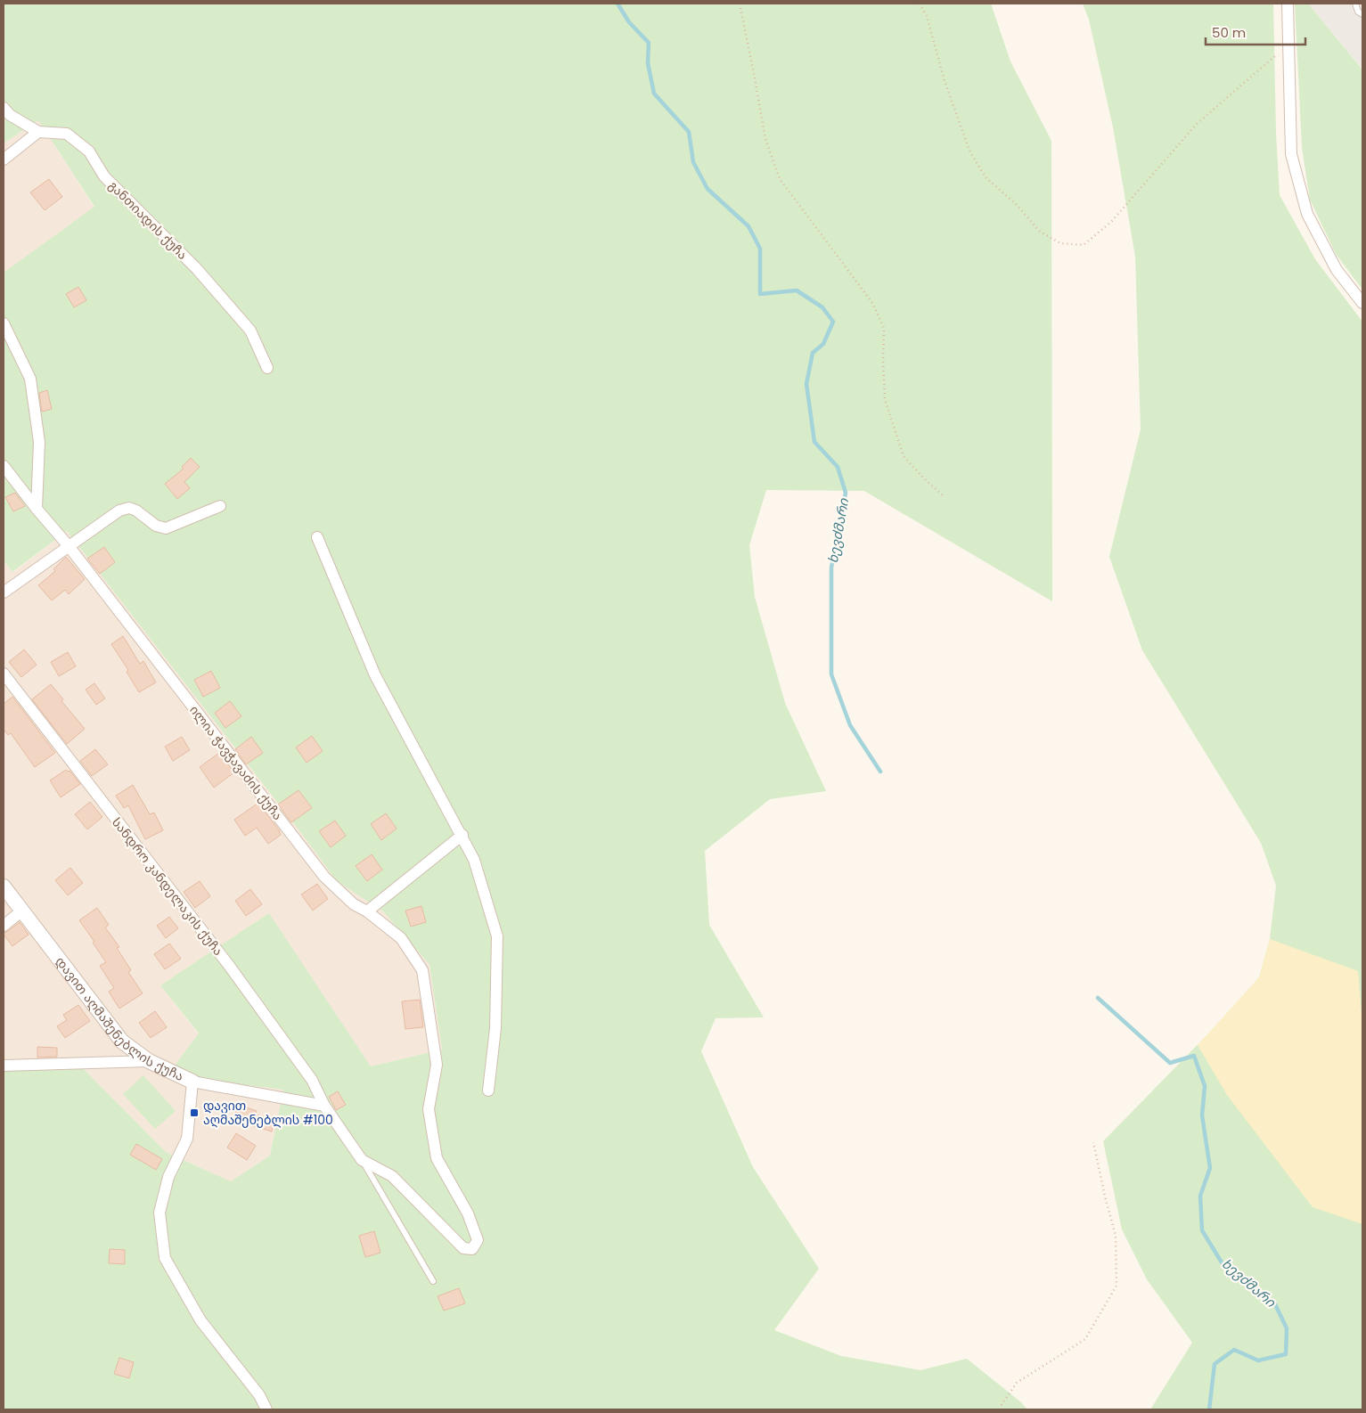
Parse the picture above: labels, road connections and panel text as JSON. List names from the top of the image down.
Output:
{
  "streets": {
    "street": [
      "განთიადის ქუჩა",
      "ილია ჭავჭავაძის ქუჩა",
      "სანდრო კანდელაკის ქუჩა",
      "დავით აღმაშენებლის ქუჩა"
    ]
  },
  "crossings": [
    ["ილია ჭავჭავაძის ქუჩა", "სანდრო კანდელაკის ქუჩა"],
    ["სანდრო კანდელაკის ქუჩა", "დავით აღმაშენებლის ქუჩა"]
  ],
  "water": ["ხევძმარი"],
  "places": {
    "transit": ["დავით აღმაშენებლის #100"]
  },
  "scale_bar": "50 m"
}
